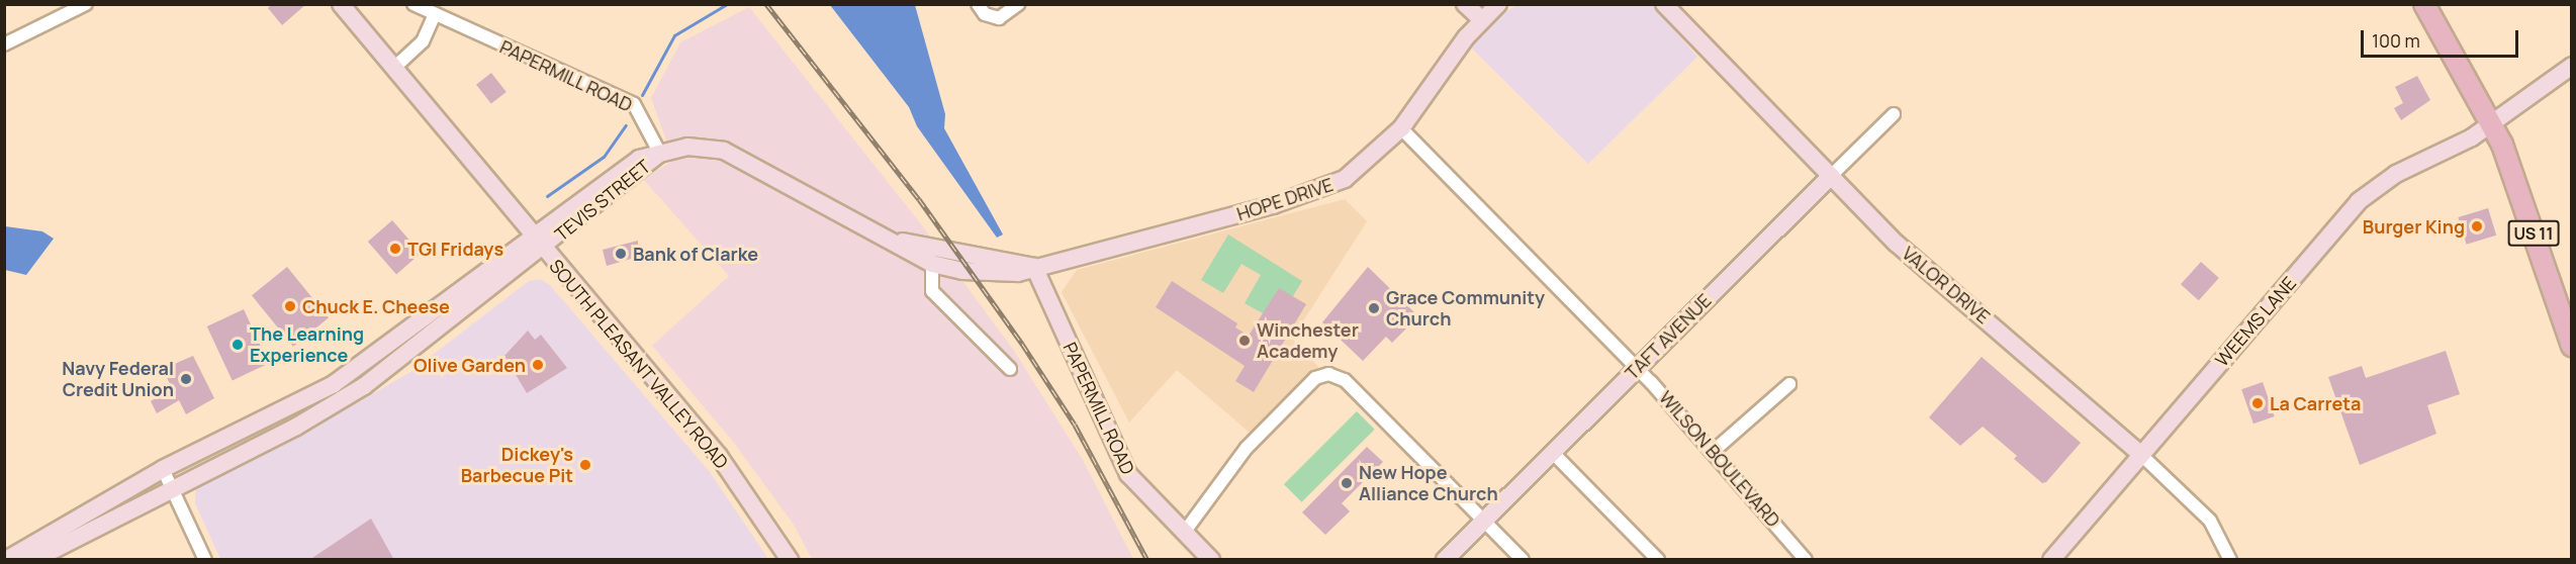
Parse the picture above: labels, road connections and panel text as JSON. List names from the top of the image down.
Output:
{
  "streets": {
    "main road": [
      "PAPERMILL ROAD",
      "HOPE DRIVE",
      "TEVIS STREET",
      "US 11",
      "VALOR DRIVE",
      "WEEMS LANE",
      "TAFT AVENUE",
      "SOUTH PLEASANT VALLEY ROAD"
    ],
    "street": ["WILSON BOULEVARD"]
  },
  "crossings": [
    ["PAPERMILL ROAD", "HOPE DRIVE"],
    ["PAPERMILL ROAD", "TEVIS STREET"],
    ["HOPE DRIVE", "WILSON BOULEVARD"],
    ["TEVIS STREET", "SOUTH PLEASANT VALLEY ROAD"],
    ["US 11", "WEEMS LANE"],
    ["VALOR DRIVE", "WEEMS LANE"],
    ["VALOR DRIVE", "TAFT AVENUE"],
    ["TAFT AVENUE", "WILSON BOULEVARD"]
  ],
  "places": [
    "Burger King",
    "TGI Fridays",
    "Bank of Clarke",
    "Chuck E. Cheese",
    "Grace Community Church",
    "Winchester Academy",
    "The Learning Experience",
    "Olive Garden",
    "Navy Federal Credit Union",
    "La Carreta",
    "Dickey's Barbecue Pit",
    "New Hope Alliance Church"
  ],
  "scale_bar": "100 m"
}
